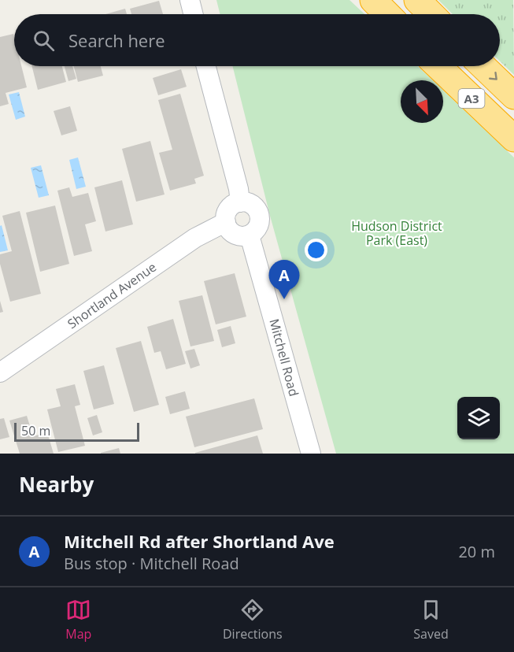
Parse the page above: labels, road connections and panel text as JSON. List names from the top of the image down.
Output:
{
  "streets": {
    "highway": ["A3"],
    "street": ["Shortland Avenue", "Mitchell Road"]
  },
  "crossings": [
    ["Shortland Avenue", "Mitchell Road"]
  ],
  "parks": ["Hudson District Park (East)"],
  "scale_bar": "50 m",
  "north": "bottom right",
  "page": {
    "search": "Search here",
    "pins": "A",
    "scale": "50 m",
    "heading": "Nearby",
    "list": [
      {
        "mark": "A",
        "name": "Mitchell Rd after Shortland Ave",
        "note": "Bus stop · Mitchell Road",
        "value": "20 m"
      }
    ],
    "nav": ["Map", "Directions", "Saved"]
  }
}
